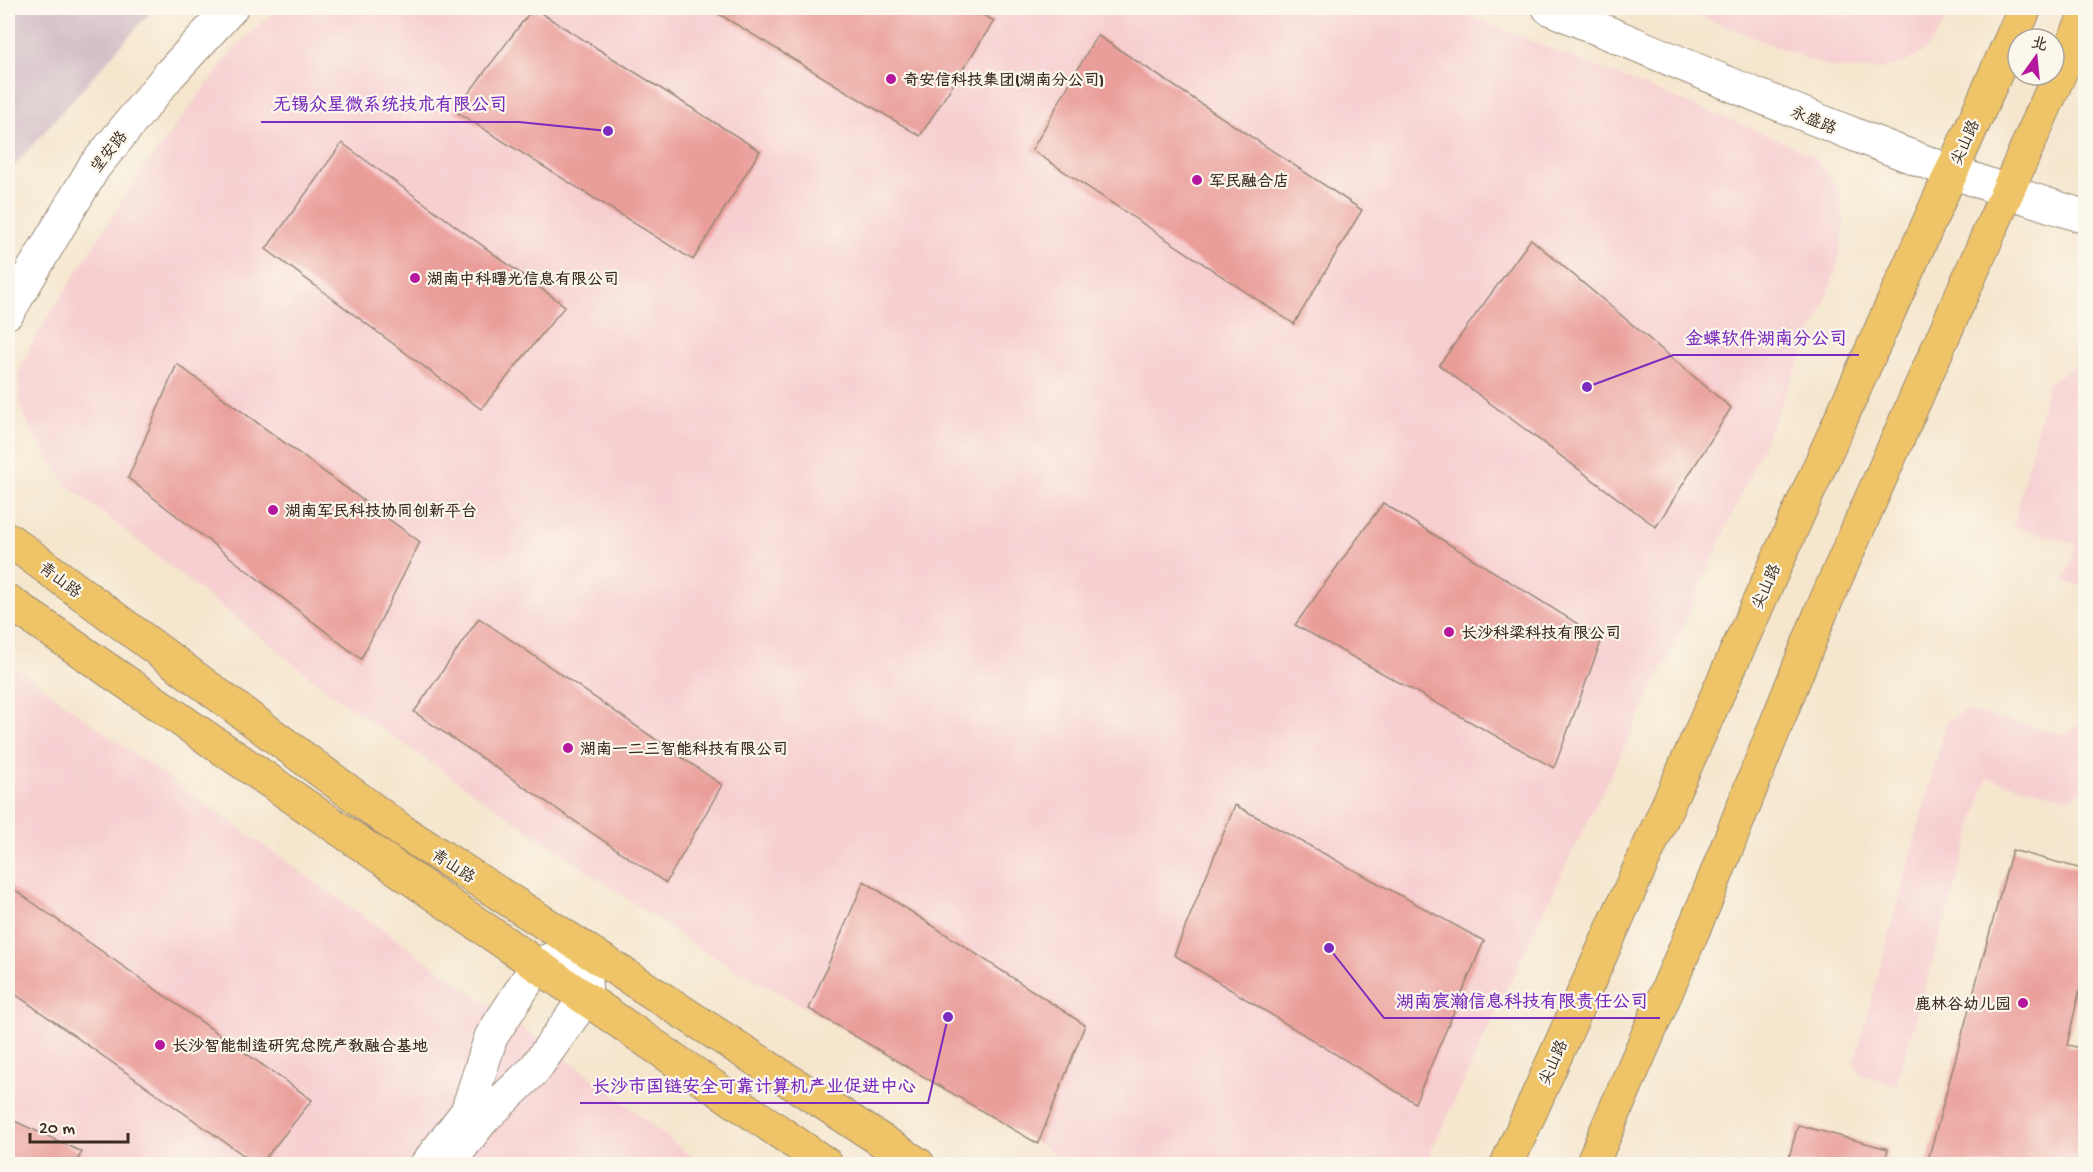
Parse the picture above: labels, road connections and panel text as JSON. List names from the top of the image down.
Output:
{
  "streets": {
    "main road": ["尖山路", "青山路"],
    "street": ["永盛路", "望安路"]
  },
  "crossings": [
    ["永盛路", "尖山路"]
  ],
  "places": [
    "奇安信科技集团(湖南分公司)",
    "无锡众星微系统技术有限公司",
    "军民融合店",
    "湖南中科曙光信息有限公司",
    "金蝶软件湖南分公司",
    "湖南军民科技协同创新平台",
    "长沙科梁科技有限公司",
    "湖南一二三智能科技有限公司",
    "湖南宸瀚信息科技有限责任公司",
    "鹿林谷幼儿园",
    "长沙市国链安全可靠计算机产业促进中心",
    "长沙智能制造研究总院产教融合基地"
  ],
  "scale_bar": "20 m",
  "north": "top"
}
